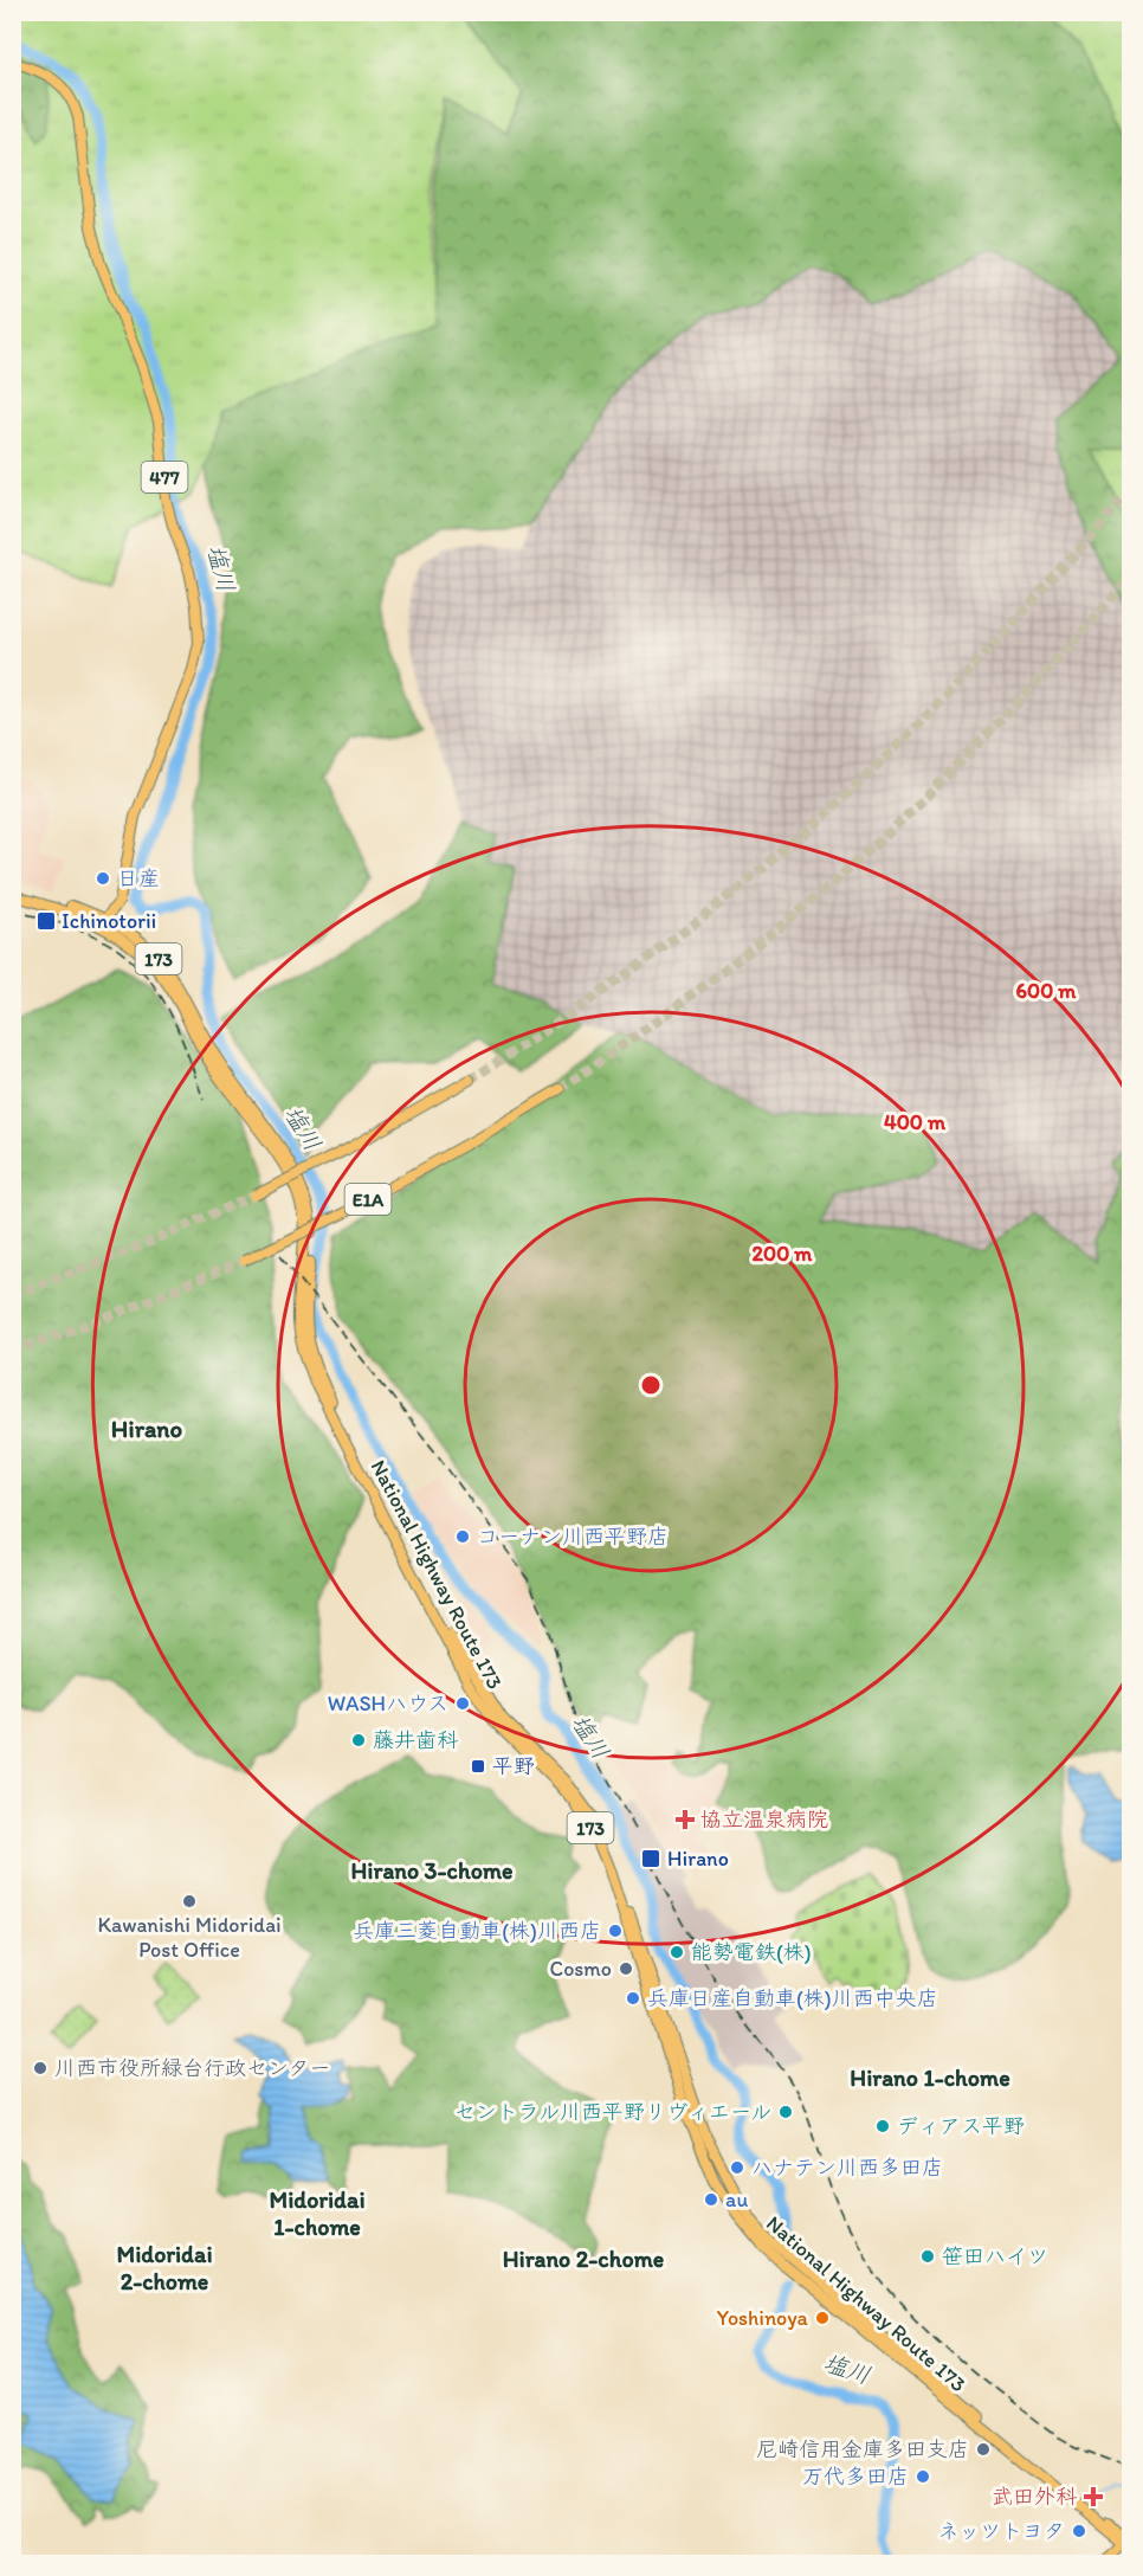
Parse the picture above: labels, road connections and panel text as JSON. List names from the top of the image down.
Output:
{
  "streets": {
    "highway": [
      "477",
      "173",
      "E1A",
      "National Highway Route 173"
    ]
  },
  "crossings": [
    ["477", "National Highway Route 173"]
  ],
  "districts": [
    "Hirano",
    "Hirano 3-chome",
    "Hirano 1-chome",
    "Midoridai 1-chome",
    "Midoridai 2-chome",
    "Hirano 2-chome"
  ],
  "water": ["塩川"],
  "places": {
    "other": [
      "日産",
      "コーナン川西平野店",
      "WASHハウス",
      "藤井歯科",
      "Kawanishi Midoridai Post Office",
      "兵庫三菱自動車(株)川西店",
      "能勢電鉄(株)",
      "Cosmo",
      "兵庫日産自動車(株)川西中央店",
      "川西市役所緑台行政センター",
      "セントラル川西平野リヴィエール",
      "ディアス平野",
      "ハナテン川西多田店",
      "au",
      "笹田ハイツ",
      "Yoshinoya",
      "尼崎信用金庫多田支店",
      "万代多田店",
      "ネッツトヨタ"
    ],
    "transit": ["Ichinotorii", "平野", "Hirano"],
    "health": ["協立温泉病院", "武田外科"]
  },
  "rings": ["600 m", "400 m", "200 m"]
}
